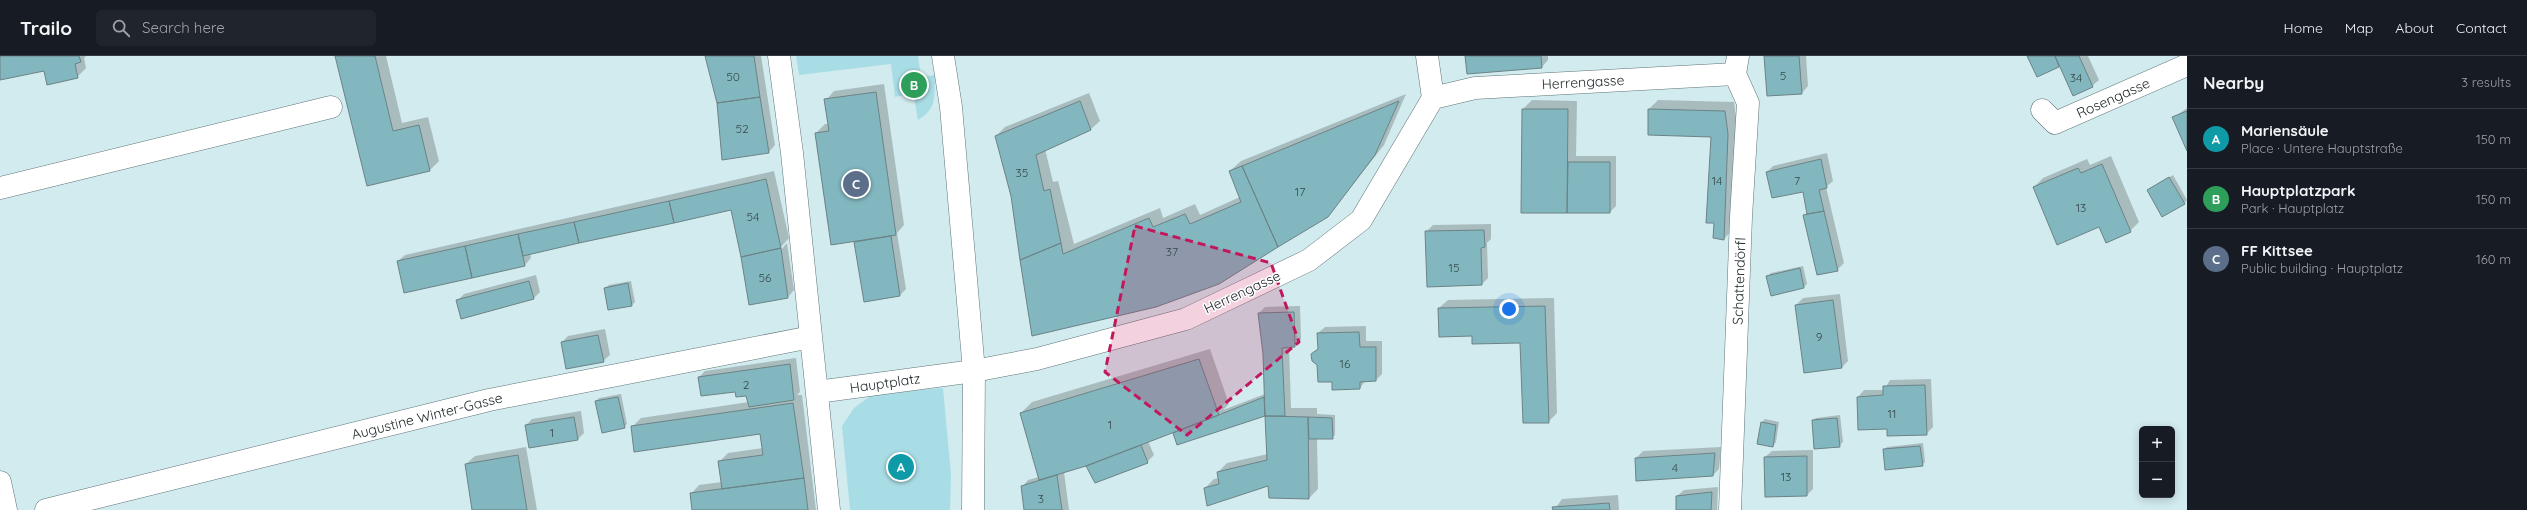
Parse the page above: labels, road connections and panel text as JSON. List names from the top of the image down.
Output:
{
  "streets": {
    "street": [
      "Herrengasse",
      "Rosengasse",
      "Schattendörfl",
      "Hauptplatz",
      "Augustine Winter-Gasse"
    ]
  },
  "crossings": [
    ["Herrengasse", "Schattendörfl"],
    ["Herrengasse", "Hauptplatz"]
  ],
  "house_numbers": [
    "5",
    "50",
    "34",
    "52",
    "35",
    "14",
    "7",
    "17",
    "13",
    "54",
    "37",
    "15",
    "56",
    "9",
    "16",
    "2",
    "11",
    "1",
    "1",
    "4",
    "13",
    "3"
  ],
  "page": {
    "header": "Trailo",
    "search": "Search here",
    "nav": [
      "Home",
      "Map",
      "About",
      "Contact"
    ],
    "heading": ["Nearby", "3 results"],
    "pins": ["B", "C", "A"],
    "list": [
      {
        "mark": "A",
        "name": "Mariensäule",
        "note": "Place · Untere Hauptstraße",
        "value": "150 m"
      },
      {
        "mark": "B",
        "name": "Hauptplatzpark",
        "note": "Park · Hauptplatz",
        "value": "150 m"
      },
      {
        "mark": "C",
        "name": "FF Kittsee",
        "note": "Public building · Hauptplatz",
        "value": "160 m"
      }
    ],
    "map_buttons": ["+", "−"]
  }
}
